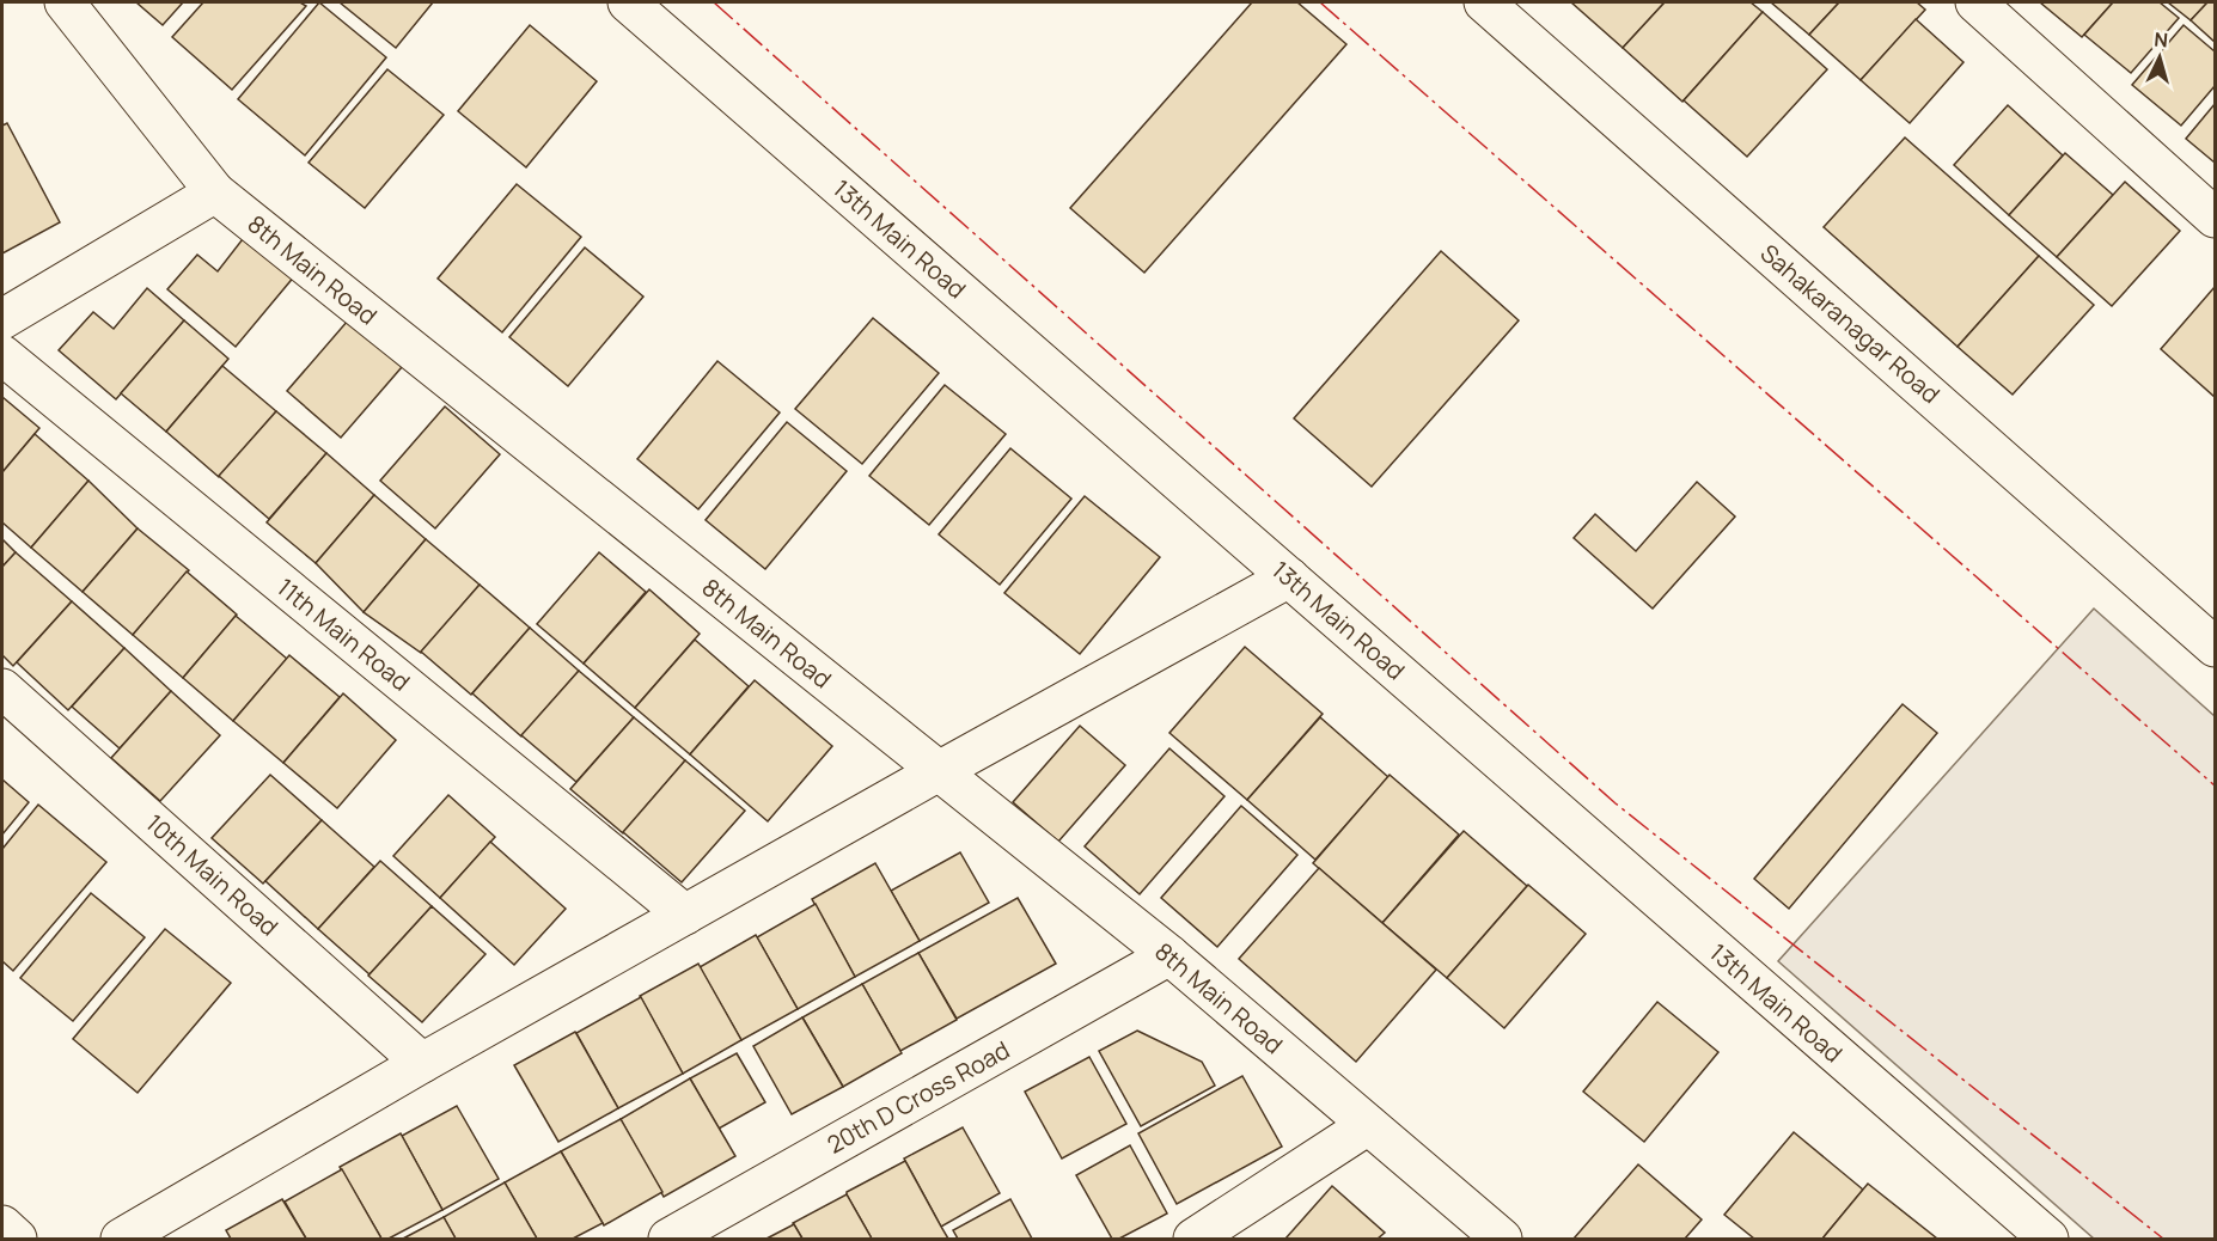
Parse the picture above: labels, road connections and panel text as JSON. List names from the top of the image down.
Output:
{
  "streets": {
    "street": [
      "13th Main Road",
      "8th Main Road",
      "Sahakaranagar Road",
      "11th Main Road",
      "10th Main Road",
      "20th D Cross Road"
    ]
  },
  "crossings": [
    ["8th Main Road", "20th D Cross Road"]
  ],
  "north": "top"
}
